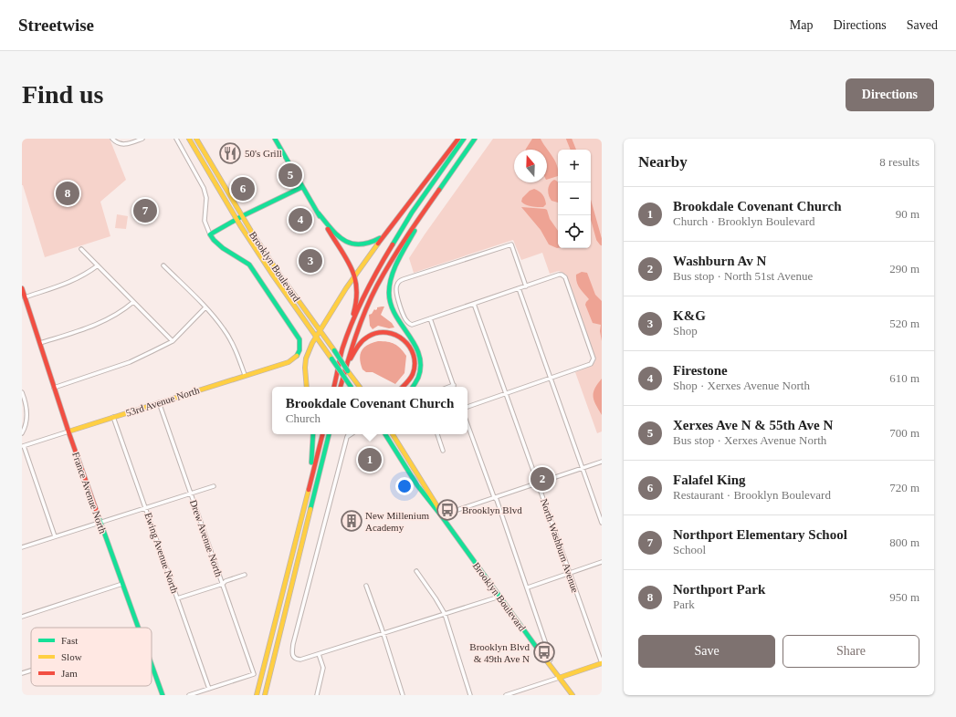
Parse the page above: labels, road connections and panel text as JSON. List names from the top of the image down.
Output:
{
  "streets": {
    "main road": ["Brooklyn Boulevard", "53rd Avenue North", "France Avenue North"],
    "street": ["Drew Avenue North", "North Washburn Avenue", "Ewing Avenue North"]
  },
  "crossings": [
    ["53rd Avenue North", "France Avenue North"],
    ["53rd Avenue North", "Drew Avenue North"],
    ["53rd Avenue North", "Ewing Avenue North"],
    ["Drew Avenue North", "Ewing Avenue North"]
  ],
  "places": {
    "restaurant": ["50's Grill"],
    "bus stop": ["Brooklyn Blvd", "Brooklyn Blvd & 49th Ave N"],
    "building": ["New Millenium Academy"]
  },
  "legend": ["Fast", "Slow", "Jam"],
  "north": "top",
  "page": {
    "header": "Streetwise",
    "nav": ["Map", "Directions", "Saved"],
    "buttons": [
      "Directions",
      ["Save", "Share"]
    ],
    "title": "Find us",
    "heading": ["Nearby", "8 results"],
    "map_buttons": ["+", "−"],
    "pins": [
      "5",
      "6",
      "8",
      "7",
      "4",
      "3",
      "1",
      "2"
    ],
    "list": [
      {
        "mark": "1",
        "name": "Brookdale Covenant Church",
        "note": "Church · Brooklyn Boulevard",
        "value": "90 m"
      },
      {
        "mark": "2",
        "name": "Washburn Av N",
        "note": "Bus stop · North 51st Avenue",
        "value": "290 m"
      },
      {
        "mark": "3",
        "name": "K&G",
        "note": "Shop",
        "value": "520 m"
      },
      {
        "mark": "4",
        "name": "Firestone",
        "note": "Shop · Xerxes Avenue North",
        "value": "610 m"
      },
      {
        "mark": "5",
        "name": "Xerxes Ave N & 55th Ave N",
        "note": "Bus stop · Xerxes Avenue North",
        "value": "700 m"
      },
      {
        "mark": "6",
        "name": "Falafel King",
        "note": "Restaurant · Brooklyn Boulevard",
        "value": "720 m"
      },
      {
        "mark": "7",
        "name": "Northport Elementary School",
        "note": "School",
        "value": "800 m"
      },
      {
        "mark": "8",
        "name": "Northport Park",
        "note": "Park",
        "value": "950 m"
      }
    ],
    "popup": ["Brookdale Covenant Church", "Church"]
  }
}
